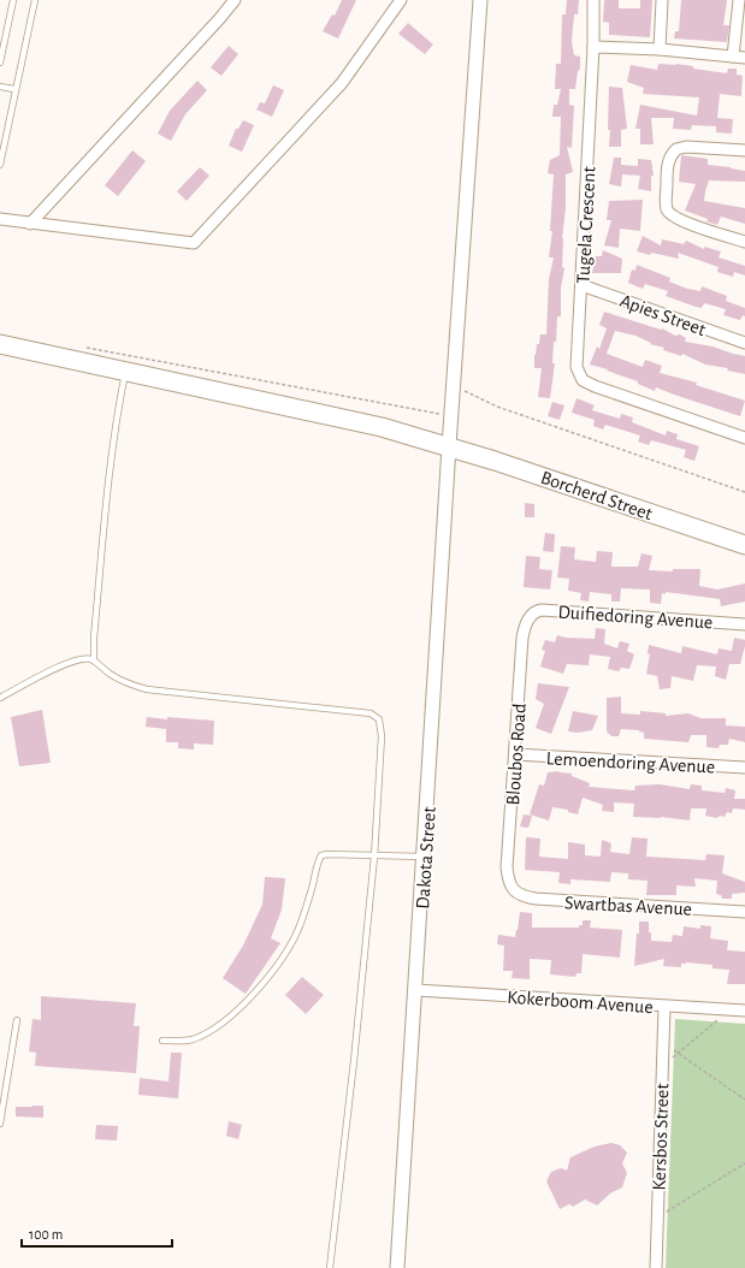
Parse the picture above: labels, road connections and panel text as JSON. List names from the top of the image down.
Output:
{
  "streets": {
    "highway": ["Borcherd Street"],
    "street": [
      "Tugela Crescent",
      "Apies Street",
      "Duifiedoring Avenue",
      "Bloubos Road",
      "Lemoendoring Avenue",
      "Dakota Street",
      "Swartbas Avenue",
      "Kokerboom Avenue",
      "Kersbos Street"
    ]
  },
  "crossings": [
    ["Tugela Crescent", "Apies Street"],
    ["Borcherd Street", "Dakota Street"],
    ["Duifiedoring Avenue", "Bloubos Road"],
    ["Bloubos Road", "Lemoendoring Avenue"],
    ["Bloubos Road", "Swartbas Avenue"],
    ["Dakota Street", "Kokerboom Avenue"],
    ["Kokerboom Avenue", "Kersbos Street"]
  ],
  "scale_bar": "100 m"
}
